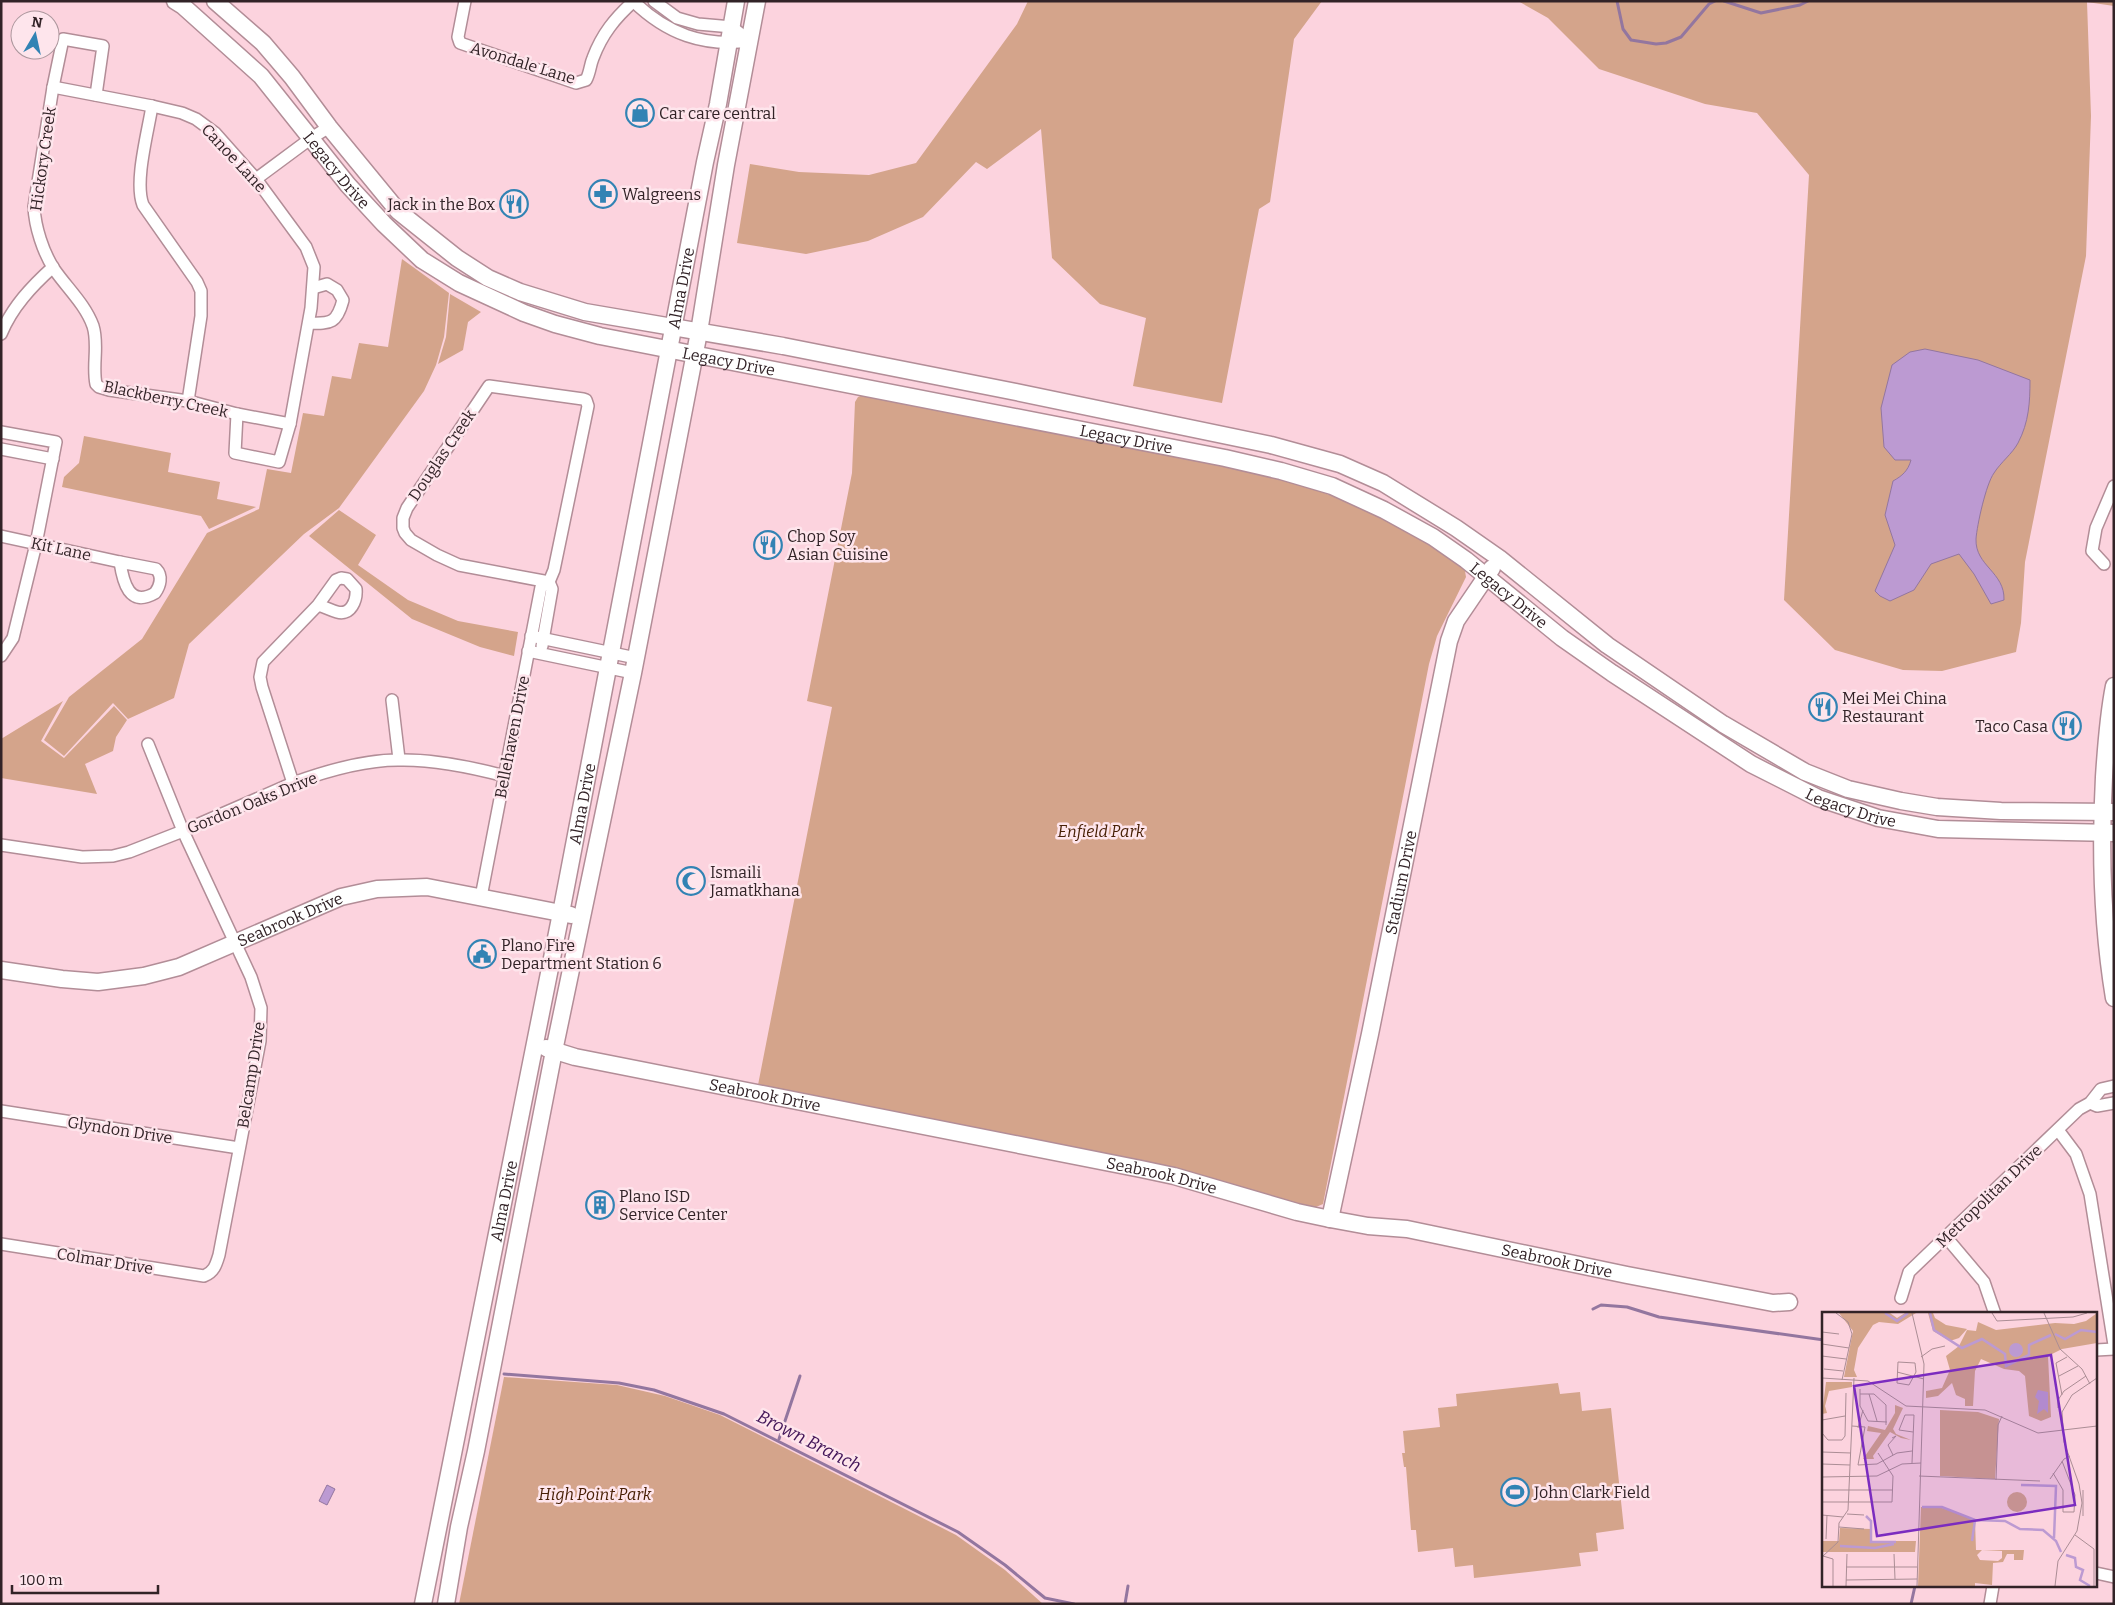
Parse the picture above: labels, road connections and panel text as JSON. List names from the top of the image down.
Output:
{
  "streets": {
    "main road": [
      "Legacy Drive",
      "Alma Drive",
      "Stadium Drive",
      "Seabrook Drive"
    ],
    "street": [
      "Avondale Lane",
      "Canoe Lane",
      "Hickory Creek",
      "Blackberry Creek",
      "Douglas Creek",
      "Kit Lane",
      "Bellehaven Drive",
      "Gordon Oaks Drive",
      "Belcamp Drive",
      "Glyndon Drive",
      "Metropolitan Drive",
      "Colmar Drive"
    ]
  },
  "crossings": [
    ["Canoe Lane", "Hickory Creek"],
    ["Canoe Lane", "Blackberry Creek"],
    ["Hickory Creek", "Blackberry Creek"],
    ["Legacy Drive", "Alma Drive"],
    ["Legacy Drive", "Stadium Drive"],
    ["Alma Drive", "Seabrook Drive"],
    ["Douglas Creek", "Bellehaven Drive"],
    ["Bellehaven Drive", "Gordon Oaks Drive"],
    ["Bellehaven Drive", "Seabrook Drive"],
    ["Gordon Oaks Drive", "Belcamp Drive"],
    ["Stadium Drive", "Seabrook Drive"],
    ["Seabrook Drive", "Belcamp Drive"],
    ["Belcamp Drive", "Glyndon Drive"],
    ["Belcamp Drive", "Colmar Drive"]
  ],
  "water": ["Brown Branch"],
  "parks": ["Enfield Park", "High Point Park"],
  "places": {
    "shop": ["Car care central"],
    "pharmacy": ["Walgreens"],
    "restaurant": [
      "Jack in the Box",
      "Chop Soy Asian Cuisine",
      "Mei Mei China Restaurant",
      "Taco Casa"
    ],
    "mosque": ["Ismaili Jamatkhana"],
    "public building": ["Plano Fire Department Station 6"],
    "building": ["Plano ISD Service Center"],
    "sports": ["John Clark Field"]
  },
  "scale_bar": "100 m",
  "north": "top"
}
